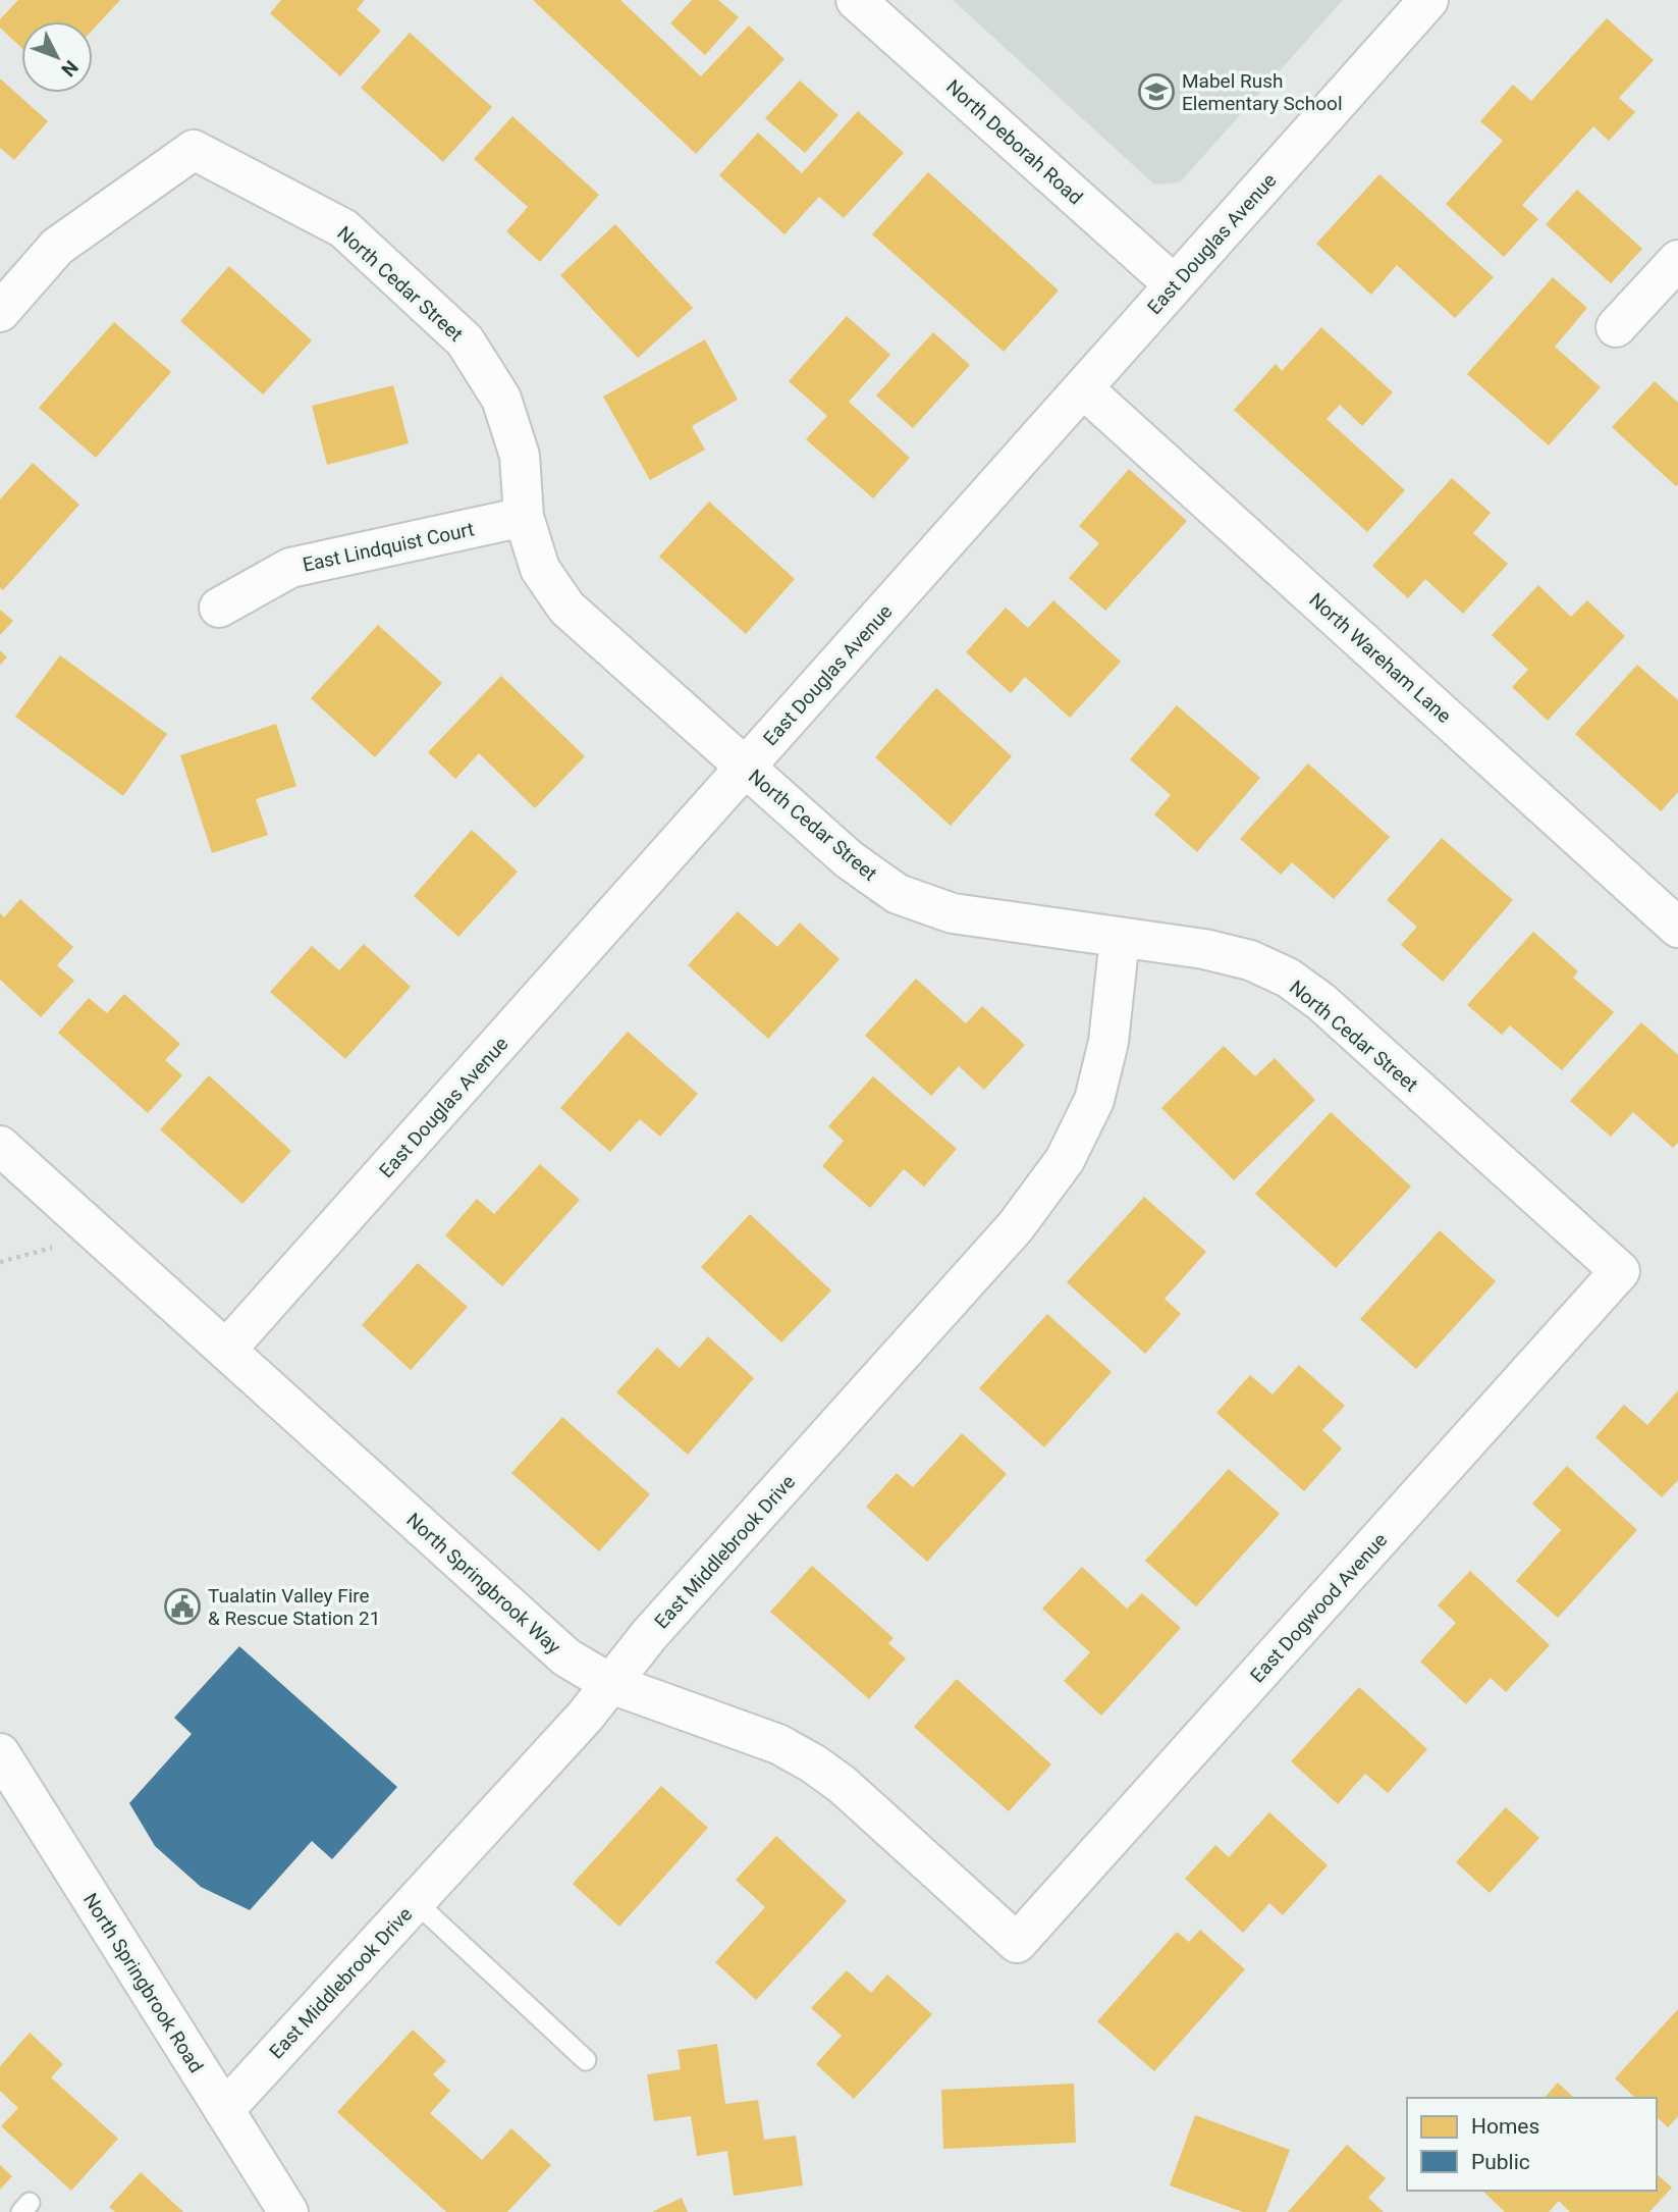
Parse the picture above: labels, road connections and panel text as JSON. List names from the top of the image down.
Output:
{
  "streets": {
    "street": [
      "North Deborah Road",
      "East Douglas Avenue",
      "North Cedar Street",
      "East Lindquist Court",
      "North Wareham Lane",
      "East Middlebrook Drive",
      "North Springbrook Way",
      "East Dogwood Avenue",
      "North Springbrook Road"
    ]
  },
  "crossings": [
    ["North Deborah Road", "East Douglas Avenue"],
    ["East Douglas Avenue", "North Cedar Street"],
    ["East Douglas Avenue", "North Wareham Lane"],
    ["East Douglas Avenue", "North Springbrook Way"],
    ["North Cedar Street", "East Lindquist Court"],
    ["North Cedar Street", "East Middlebrook Drive"],
    ["North Cedar Street", "East Dogwood Avenue"],
    ["East Middlebrook Drive", "North Springbrook Way"],
    ["East Middlebrook Drive", "North Springbrook Road"],
    ["North Springbrook Way", "East Dogwood Avenue"]
  ],
  "places": {
    "school or university": ["Mabel Rush Elementary School"],
    "public building": ["Tualatin Valley Fire & Rescue Station 21"]
  },
  "legend": ["Homes", "Public"],
  "north": "bottom right"
}
